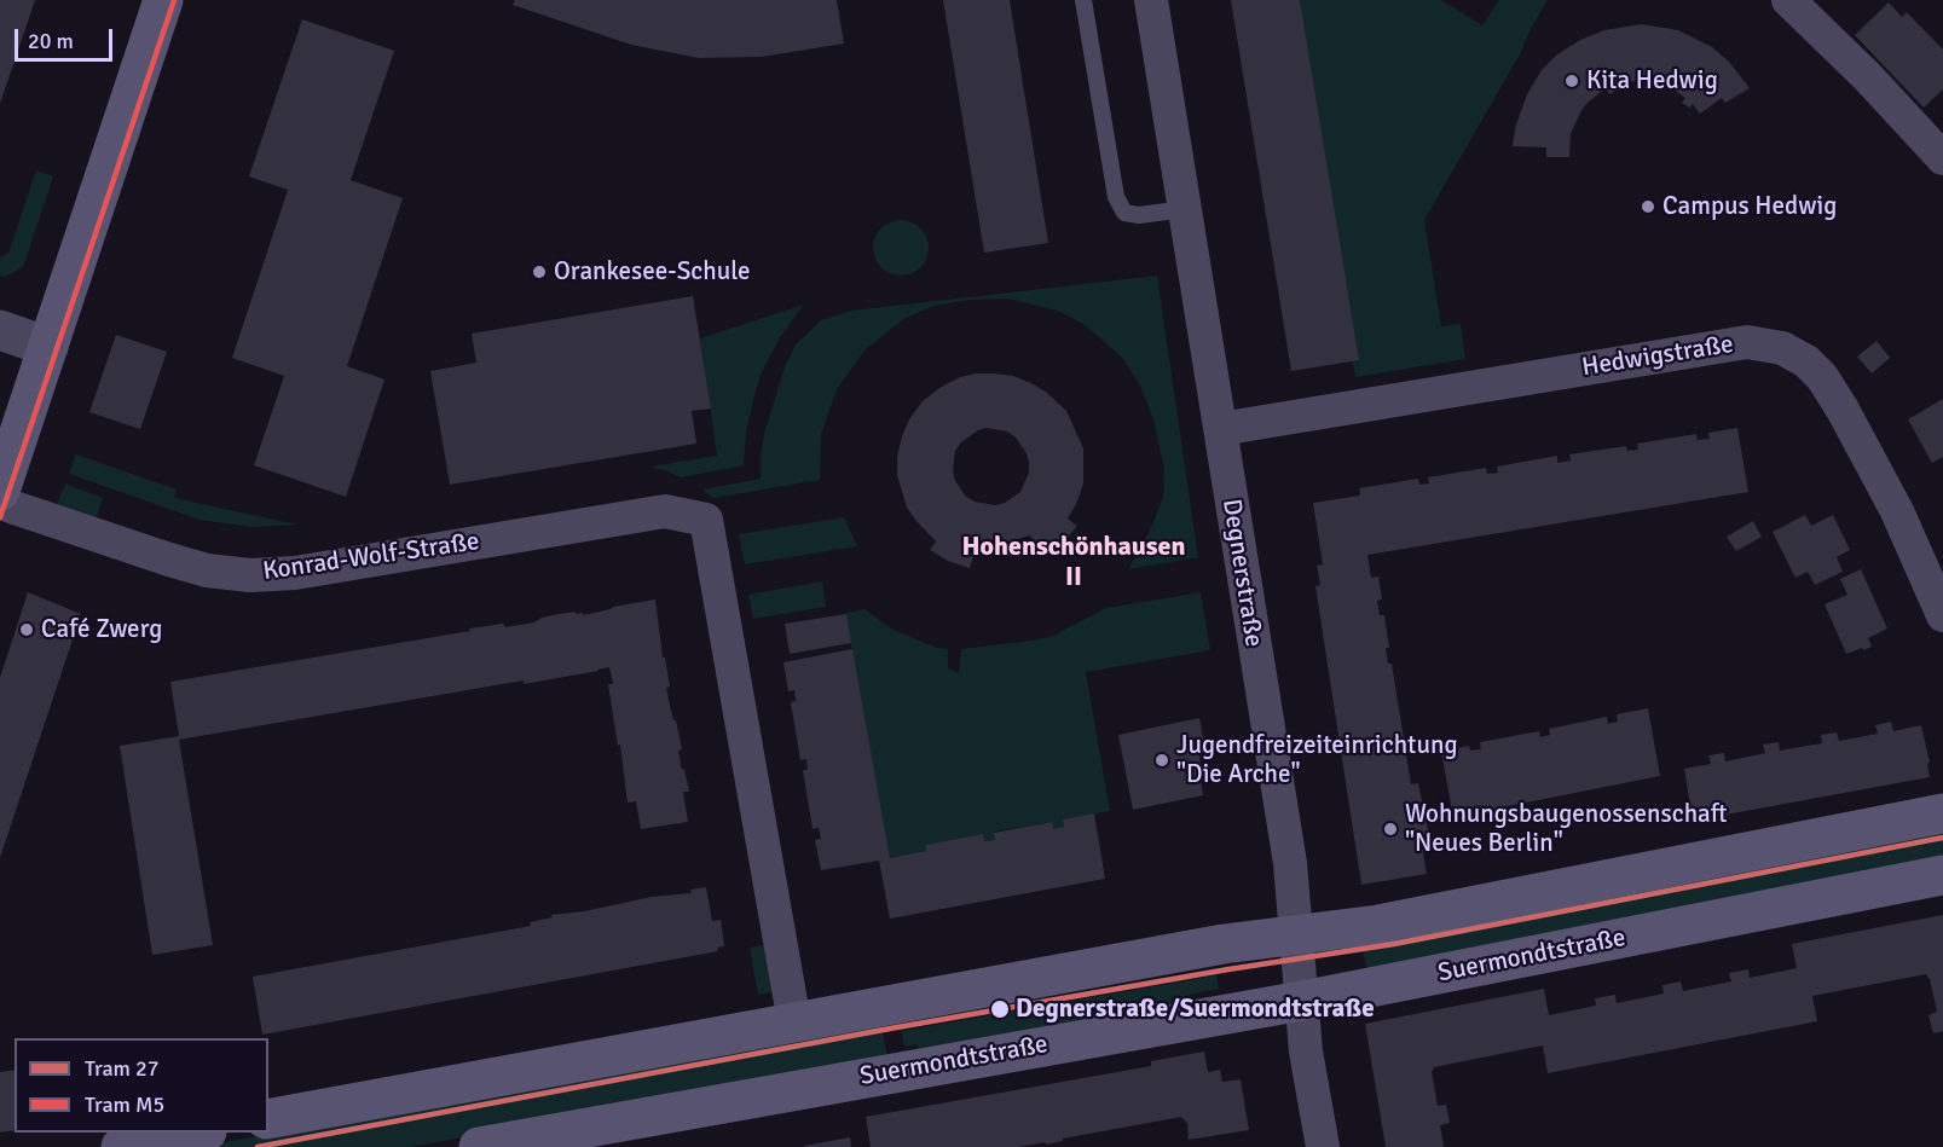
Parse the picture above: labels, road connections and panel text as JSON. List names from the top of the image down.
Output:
{
  "streets": {
    "main road": ["Suermondtstraße"],
    "street": ["Hedwigstraße", "Konrad-Wolf-Straße", "Degnerstraße"]
  },
  "crossings": [
    ["Hedwigstraße", "Degnerstraße"],
    ["Degnerstraße", "Suermondtstraße"]
  ],
  "districts": ["Hohenschönhausen II"],
  "places": [
    "Kita Hedwig",
    "Campus Hedwig",
    "Orankesee-Schule",
    "Café Zwerg",
    "Jugendfreizeiteinrichtung \"Die Arche\"",
    "Wohnungsbaugenossenschaft \"Neues Berlin\"",
    "Degnerstraße/Suermondtstraße"
  ],
  "lines": ["tram line M5", "tram line 27"],
  "legend": ["Tram 27", "Tram M5"],
  "scale_bar": "20 m"
}
